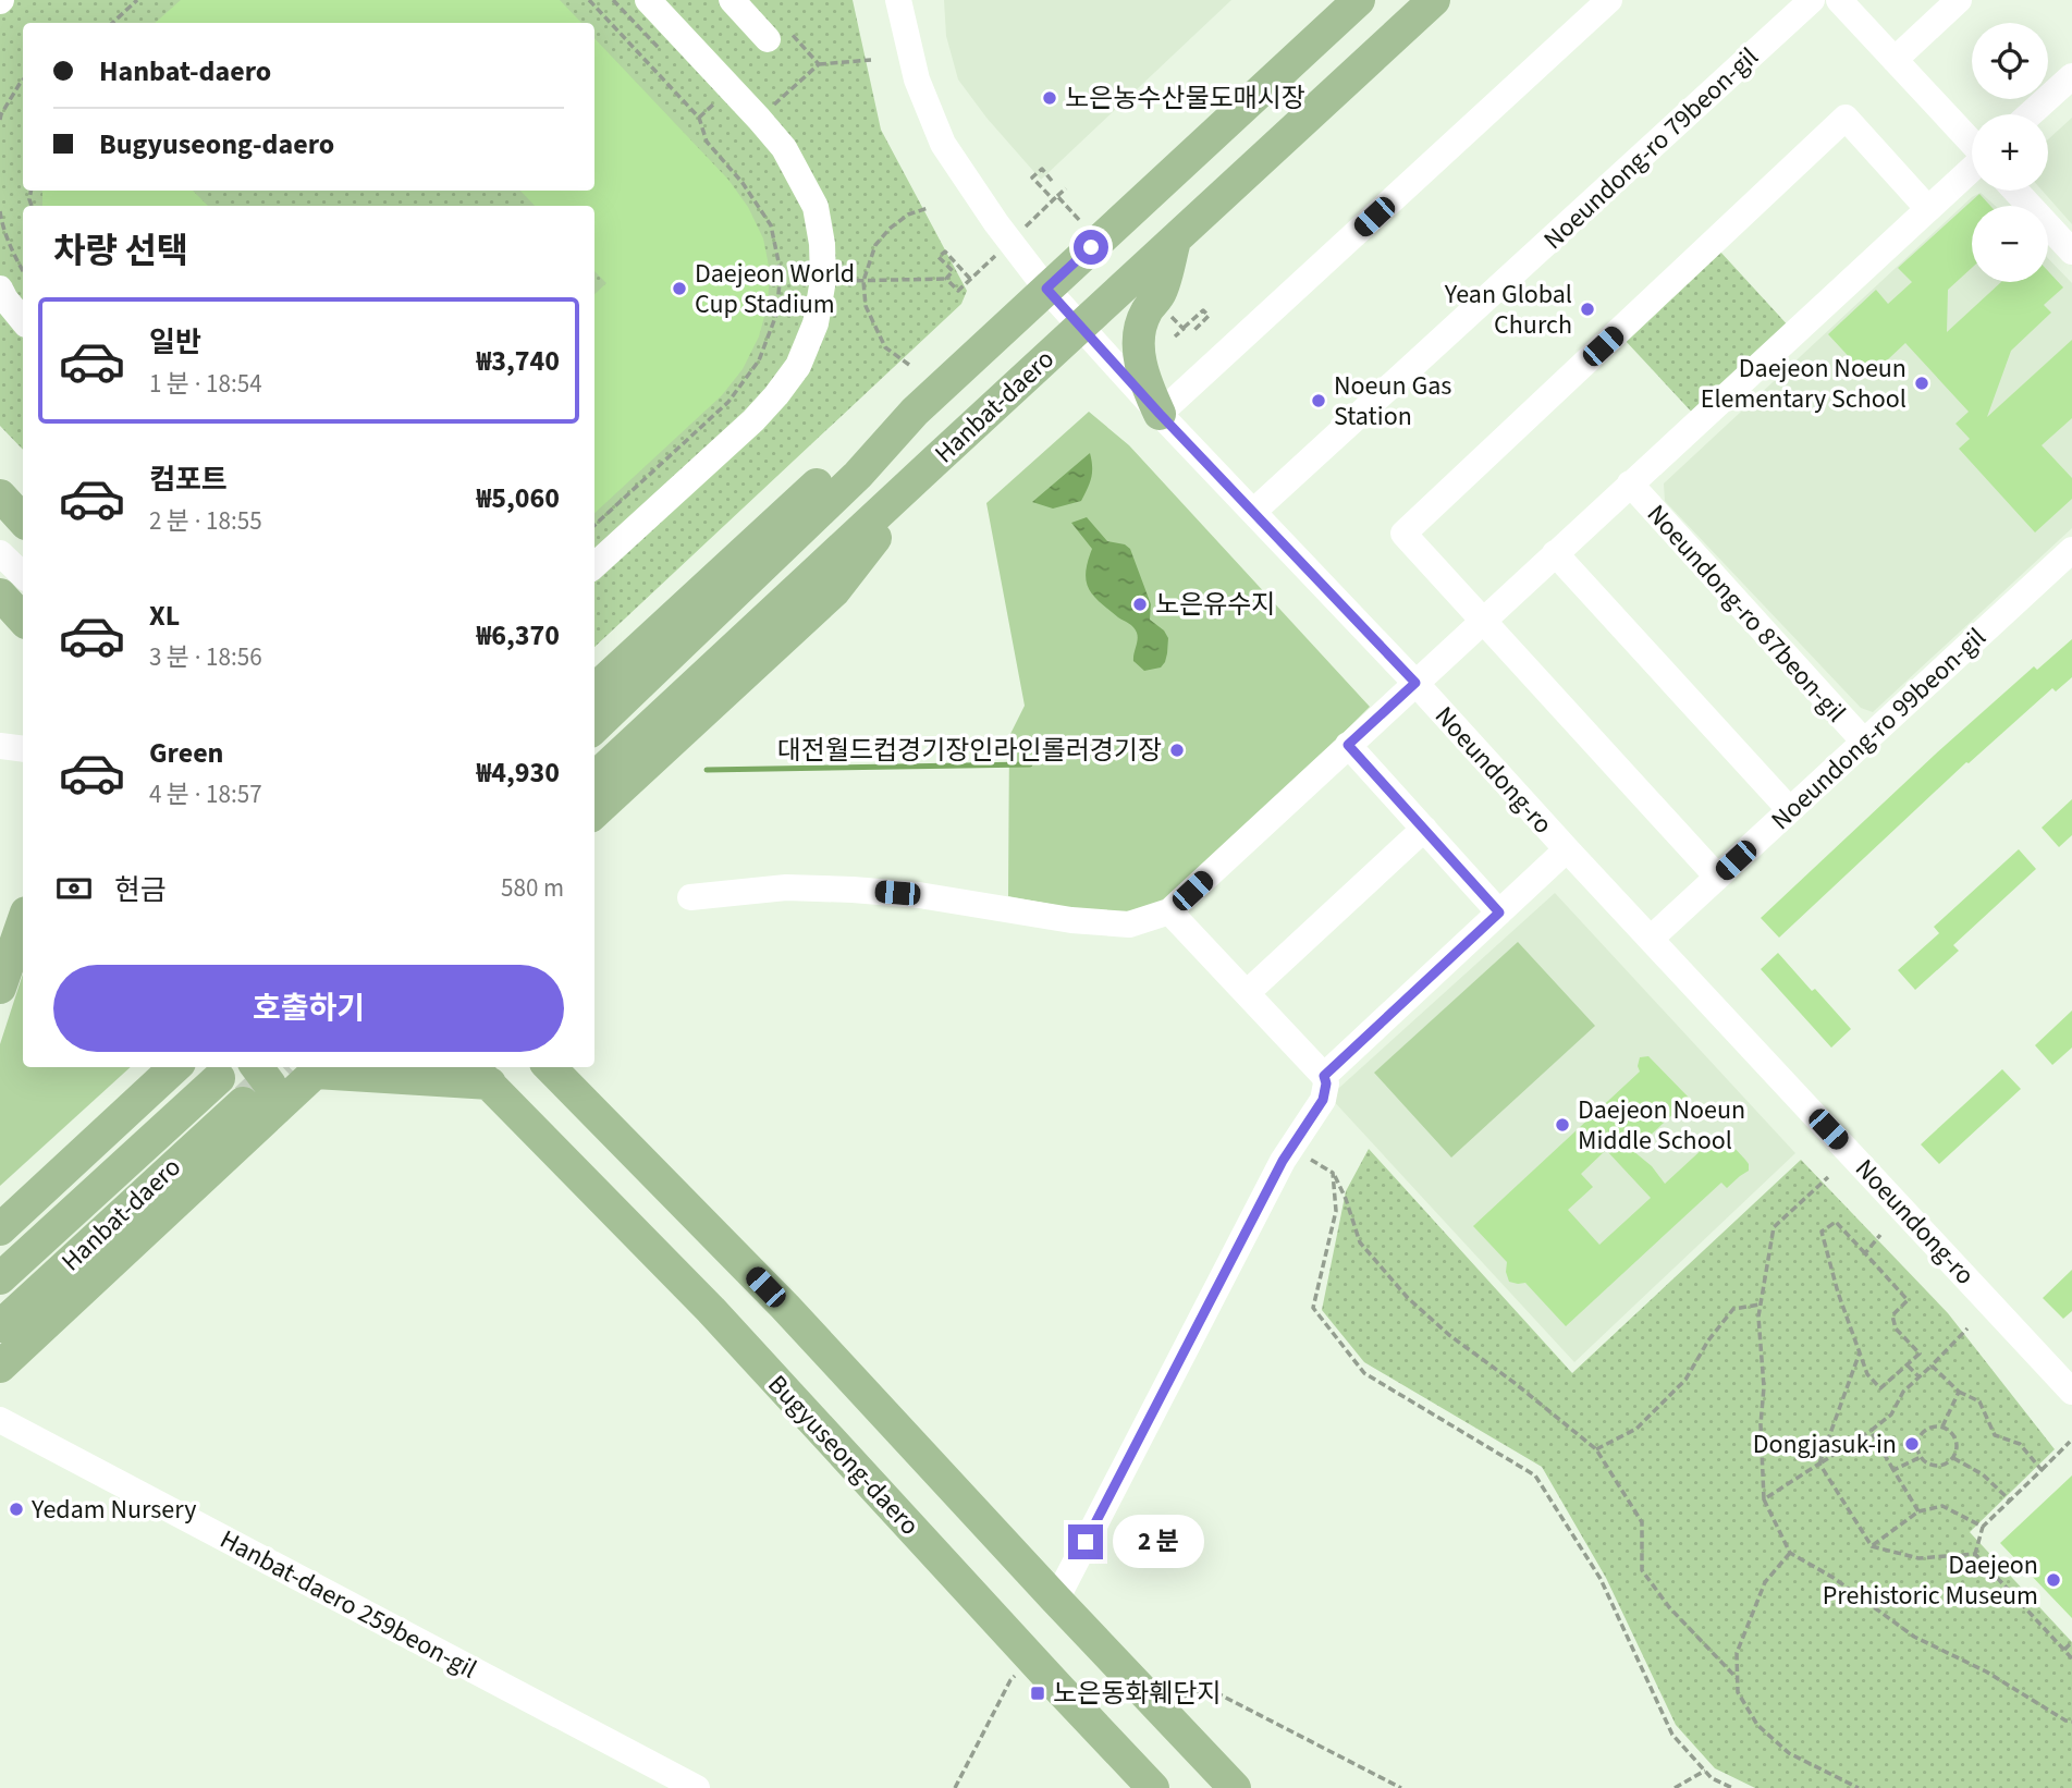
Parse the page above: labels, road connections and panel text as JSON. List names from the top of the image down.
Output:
{
  "streets": {
    "main road": ["Hanbat-daero", "Bugyuseong-daero"],
    "street": [
      "Noeundong-ro 79beon-gil",
      "Noeundong-ro 87beon-gil",
      "Noeundong-ro 99beon-gil",
      "Noeundong-ro",
      "Hanbat-daero 259beon-gil"
    ]
  },
  "crossings": [
    ["Noeundong-ro 79beon-gil", "Noeundong-ro"],
    ["Hanbat-daero", "Noeundong-ro"],
    ["Noeundong-ro 87beon-gil", "Noeundong-ro 99beon-gil"],
    ["Noeundong-ro 87beon-gil", "Noeundong-ro"],
    ["Noeundong-ro 99beon-gil", "Noeundong-ro"]
  ],
  "places": {
    "other": [
      "노은농수산물도매시장",
      "Daejeon World Cup Stadium",
      "Yean Global Church",
      "Daejeon Noeun Elementary School",
      "Noeun Gas Station",
      "노은유수지",
      "대전월드컵경기장인라인롤러경기장",
      "Daejeon Noeun Middle School",
      "Dongjasuk-in",
      "Yedam Nursery",
      "Daejeon Prehistoric Museum"
    ],
    "transit": ["노은동화훼단지"]
  },
  "page": {
    "map_buttons": ["+", "−"],
    "banner": ["Hanbat-daero", "Bugyuseong-daero"],
    "heading": "차량 선택",
    "list": [
      {
        "name": "일반",
        "note": "1 분 · 18:54",
        "value": "₩3,740"
      },
      {
        "name": "컴포트",
        "note": "2 분 · 18:55",
        "value": "₩5,060"
      },
      {
        "name": "XL",
        "note": "3 분 · 18:56",
        "value": "₩6,370"
      },
      {
        "name": "Green",
        "note": "4 분 · 18:57",
        "value": "₩4,930"
      }
    ],
    "pay": ["현금", "580 m"],
    "buttons": "호출하기",
    "bubble": "2 분"
  }
}
